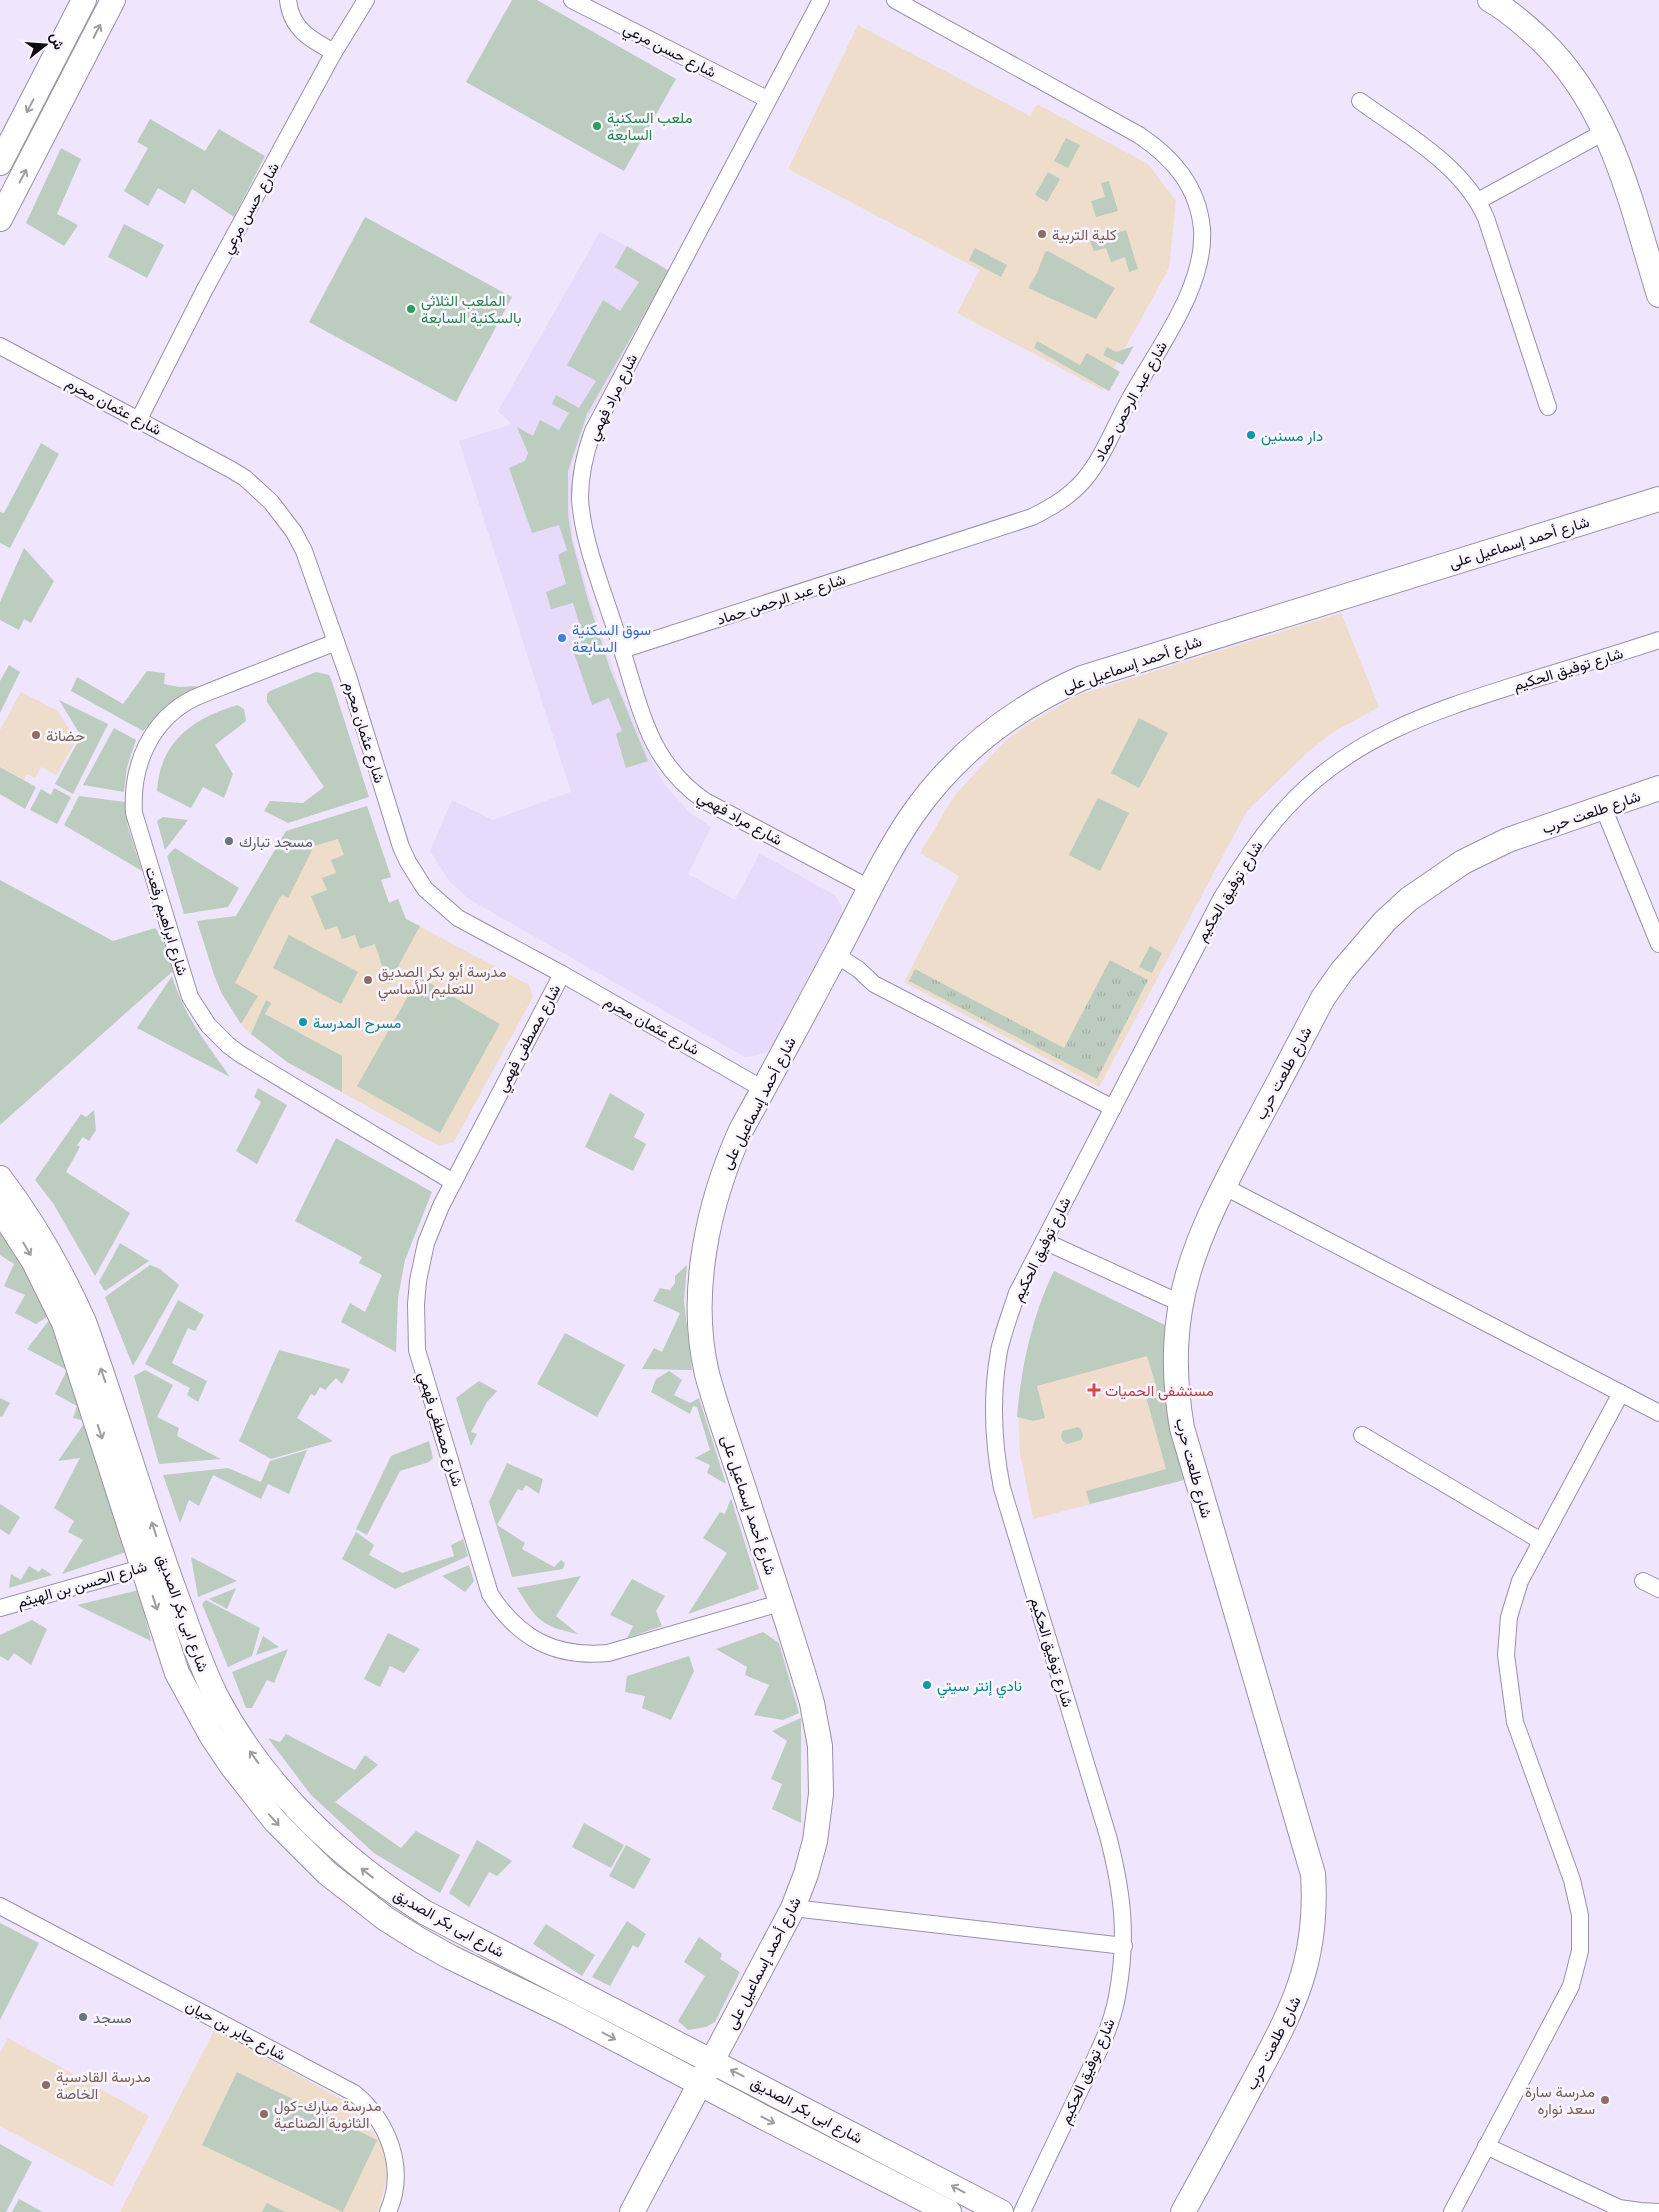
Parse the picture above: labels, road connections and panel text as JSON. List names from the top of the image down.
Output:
{
  "streets": {
    "street": [
      "شارع حسن مرعي",
      "شارع مراد فهمي",
      "شارع عبد الرحمن حماد",
      "شارع عثمان محرم",
      "شارع أحمد إسماعيل على",
      "شارع توفيق الحكيم",
      "شارع طلعت حرب",
      "شارع ابراهيم رفعت",
      "شارع مصطفى فهمي",
      "شارع الحسن بن الهيثم",
      "شارع ابى بكر الصديق",
      "شارع جابر بن حيان"
    ]
  },
  "crossings": [
    ["شارع حسن مرعي", "شارع مراد فهمي"],
    ["شارع حسن مرعي", "شارع عثمان محرم"],
    ["شارع مراد فهمي", "شارع عبد الرحمن حماد"],
    ["شارع مراد فهمي", "شارع أحمد إسماعيل على"],
    ["شارع عثمان محرم", "شارع أحمد إسماعيل على"],
    ["شارع عثمان محرم", "شارع ابراهيم رفعت"],
    ["شارع عثمان محرم", "شارع مصطفى فهمي"],
    ["شارع أحمد إسماعيل على", "شارع مصطفى فهمي"],
    ["شارع أحمد إسماعيل على", "شارع ابى بكر الصديق"],
    ["شارع ابراهيم رفعت", "شارع مصطفى فهمي"],
    ["شارع الحسن بن الهيثم", "شارع ابى بكر الصديق"]
  ],
  "places": {
    "other": [
      "ملعب السكنية السابعة",
      "كلية التربية",
      "الملعب الثلاثي بالسكنية السابعة",
      "دار مسنين",
      "سوق السكنية السابعة",
      "حضانة",
      "مسجد تبارك",
      "مدرسة أبو بكر الصديق للتعليم الأساسي",
      "مسرح المدرسة",
      "نادي إنتر سيتي",
      "مسجد",
      "مدرسة القادسية الخاصة",
      "مدرسة سارة سعد نواره",
      "مدرسة مبارك-كول الثانوية الصناعية"
    ],
    "health": ["مستشفى الحميات"]
  },
  "north": "right"
}
